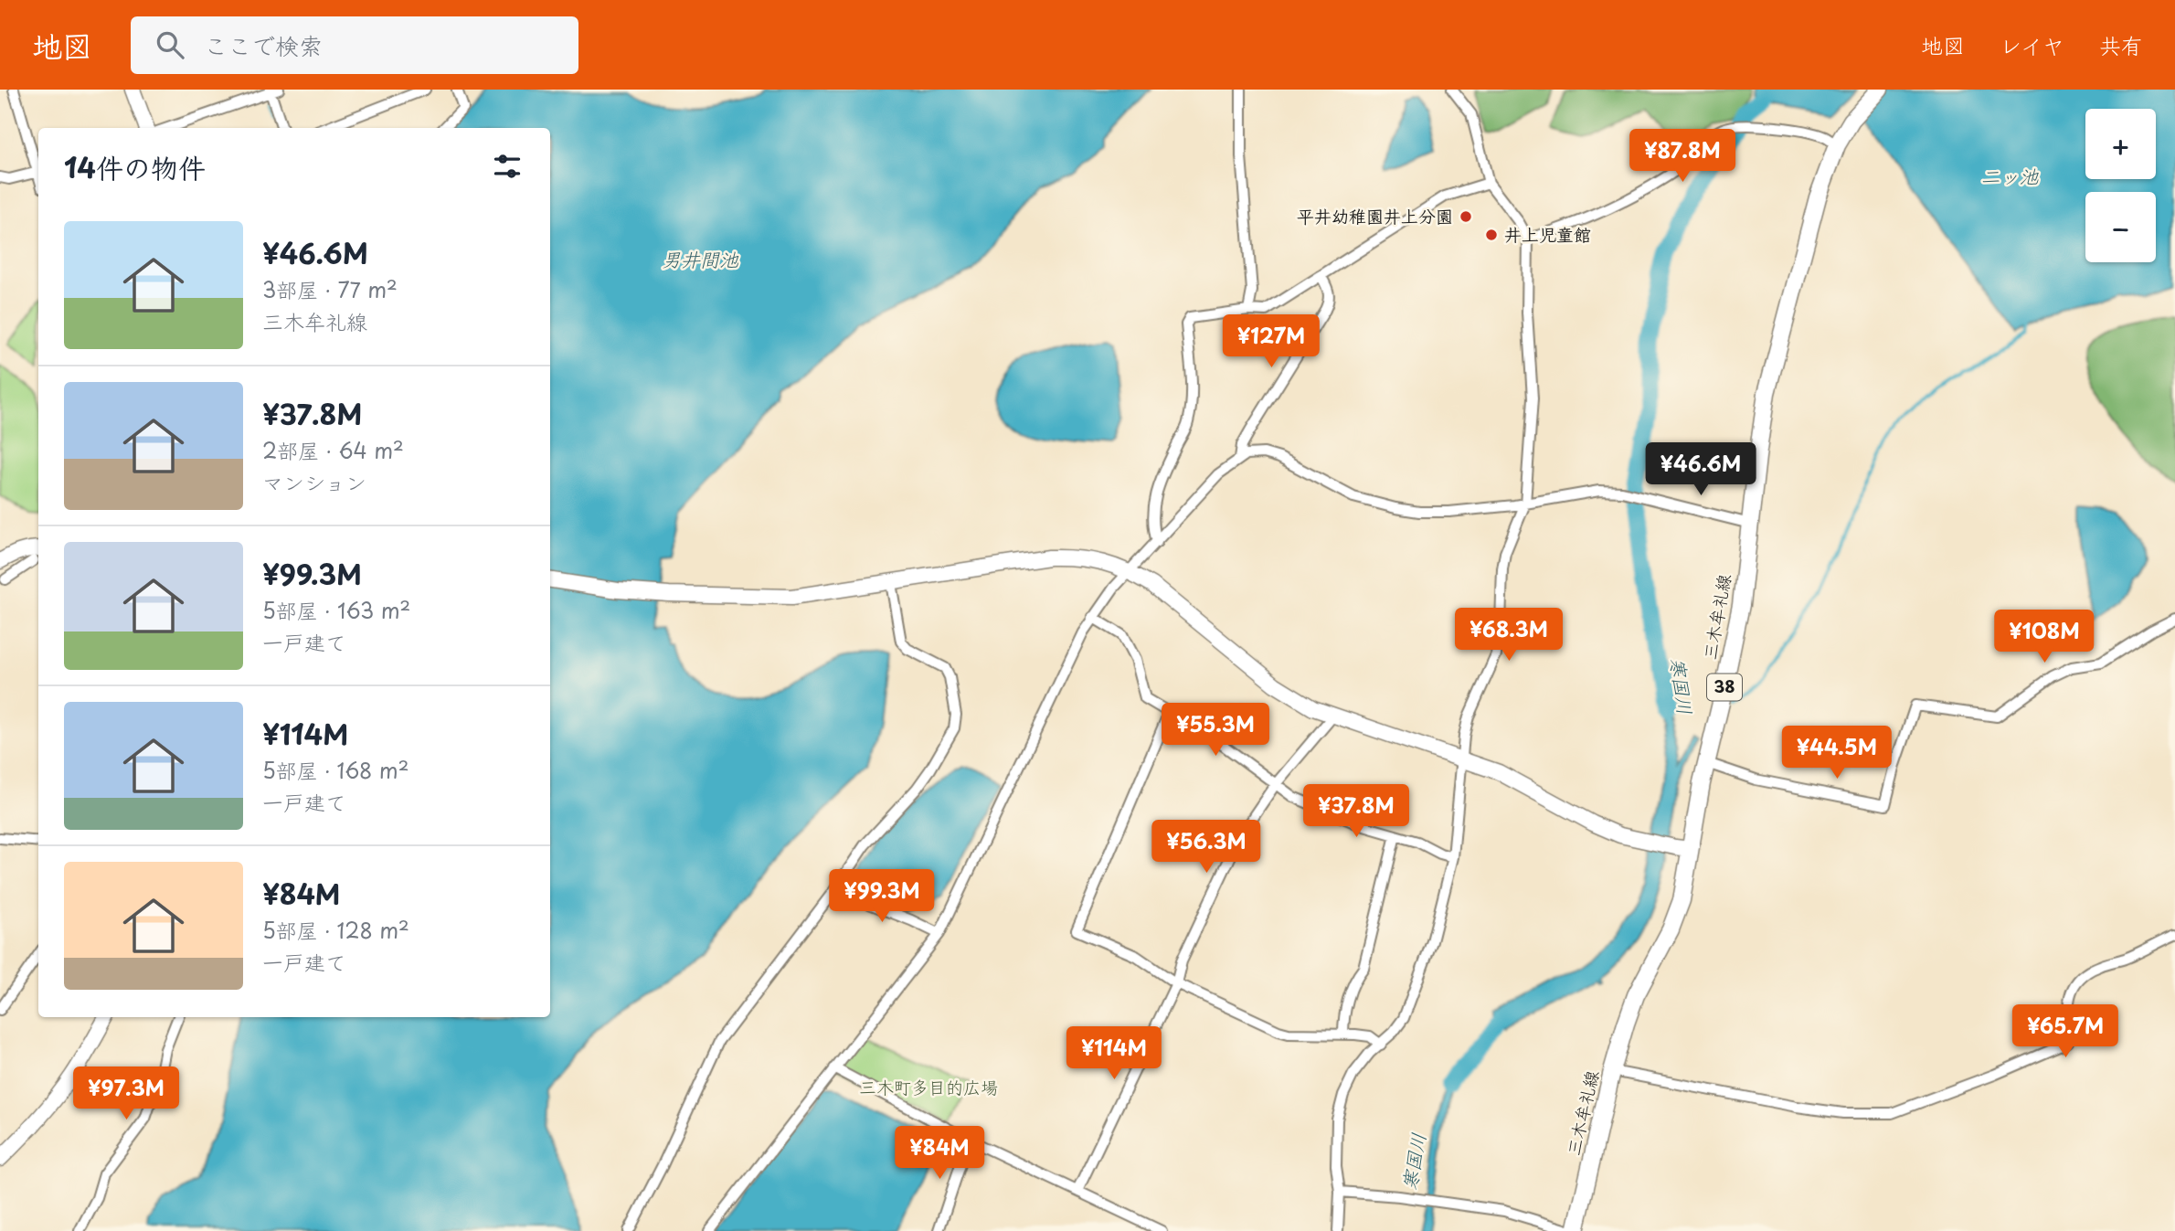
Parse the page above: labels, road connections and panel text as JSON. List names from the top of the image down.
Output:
{
  "streets": {
    "main road": ["三木牟礼線", "38"]
  },
  "water": ["二ッ池", "男井間池", "寒国川"],
  "parks": ["三木町多目的広場"],
  "places": ["平井幼稚園井上分園", "井上児童館"],
  "page": {
    "header": "地図",
    "search": "ここで検索",
    "nav": ["地図", "レイヤ", "共有"],
    "map_buttons": ["+", "−"],
    "heading": "14件の物件",
    "price": [
      "¥87.8M",
      "¥127M",
      "¥46.6M",
      "¥68.3M",
      "¥108M",
      "¥55.3M",
      "¥44.5M",
      "¥37.8M",
      "¥56.3M",
      "¥99.3M",
      "¥65.7M",
      "¥114M",
      "¥97.3M",
      "¥84M"
    ],
    "list": [
      {
        "name": "¥46.6M",
        "note": "3部屋 · 77 m² · 三木牟礼線"
      },
      {
        "name": "¥37.8M",
        "note": "2部屋 · 64 m² · マンション"
      },
      {
        "name": "¥99.3M",
        "note": "5部屋 · 163 m² · 一戸建て"
      },
      {
        "name": "¥114M",
        "note": "5部屋 · 168 m² · 一戸建て"
      },
      {
        "name": "¥84M",
        "note": "5部屋 · 128 m² · 一戸建て"
      }
    ]
  }
}
